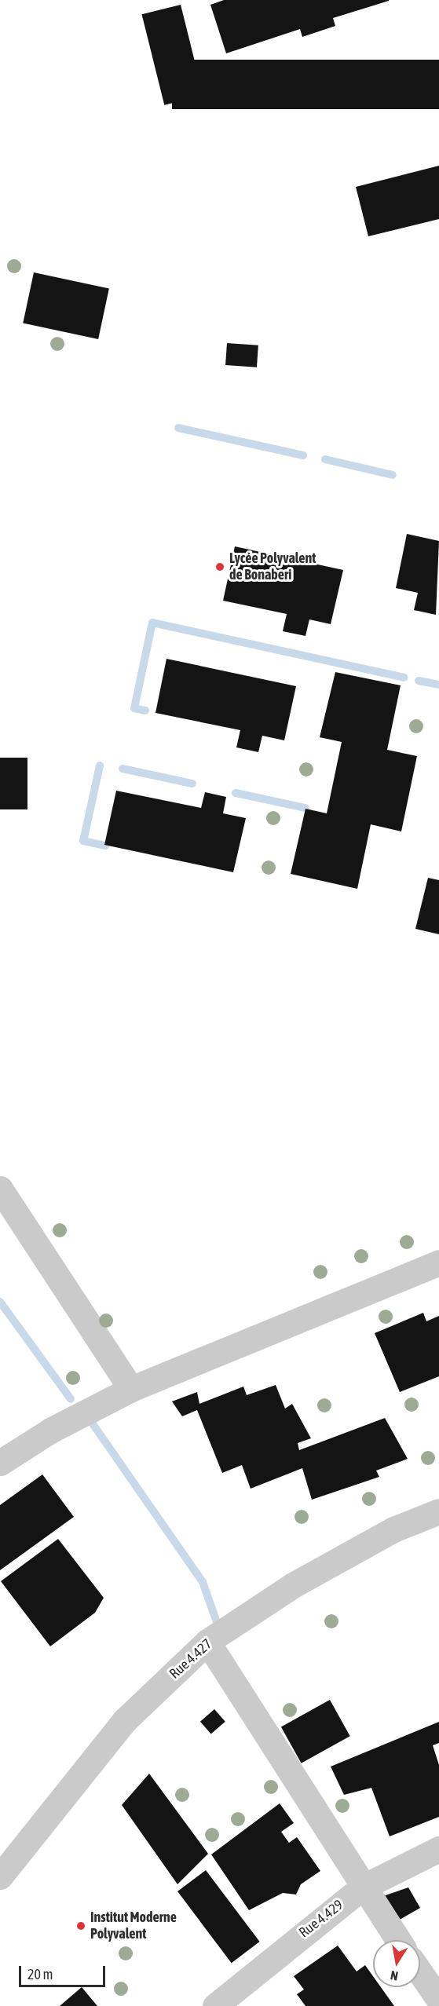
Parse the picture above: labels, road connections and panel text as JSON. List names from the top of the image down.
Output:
{
  "streets": {
    "street": ["Rue 4.427", "Rue 4.429"]
  },
  "places": ["Lycée Polyvalent de Bonaberi", "Institut Moderne Polyvalent"],
  "scale_bar": "20 m",
  "north": "bottom"
}
